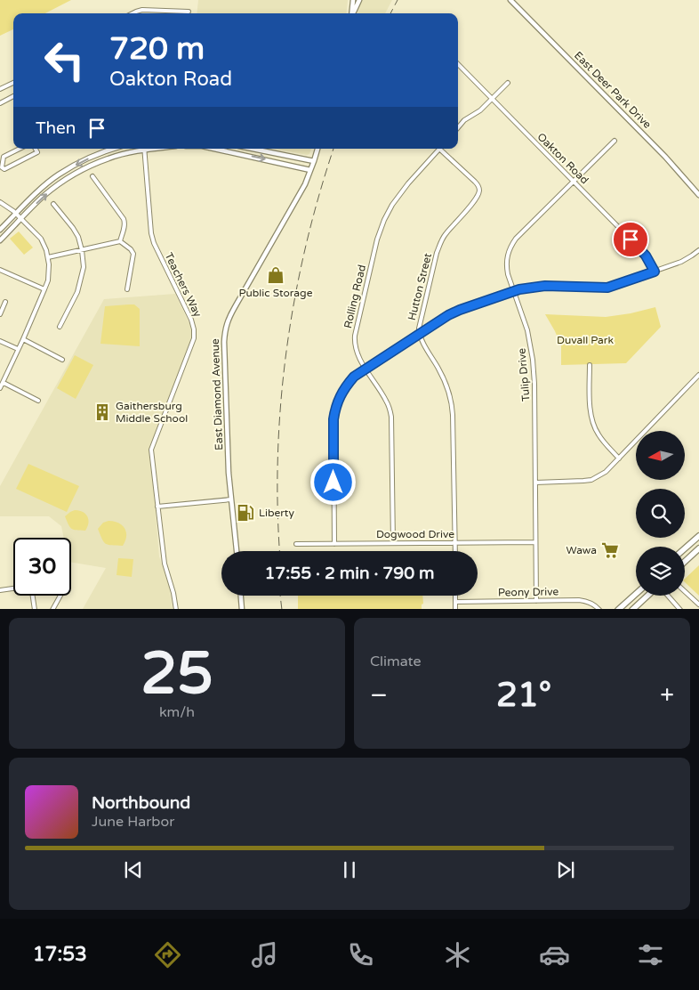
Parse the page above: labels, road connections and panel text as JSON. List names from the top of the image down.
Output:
{
  "streets": {
    "street": [
      "East Deer Park Drive",
      "Oakton Road",
      "Teachers Way",
      "Hutton Street",
      "Rolling Road",
      "Tulip Drive",
      "East Diamond Avenue",
      "Dogwood Drive",
      "Peony Drive"
    ]
  },
  "crossings": [
    ["Oakton Road", "Tulip Drive"],
    ["Hutton Street", "Dogwood Drive"],
    ["Rolling Road", "Dogwood Drive"],
    ["Tulip Drive", "Dogwood Drive"],
    ["Tulip Drive", "Peony Drive"]
  ],
  "parks": ["Duvall Park"],
  "places": {
    "shop": ["Public Storage"],
    "building": ["Gaithersburg Middle School"],
    "fuel station": ["Liberty"],
    "supermarket": ["Wawa"]
  },
  "north": "left",
  "page": {
    "turn": ["720 m", "Oakton Road"],
    "then": "Then",
    "limit": "30",
    "trip": "17:55 · 2 min · 790 m",
    "tile": [
      ["25", "km/h"],
      "Climate"
    ],
    "heat": ["−", "21°", "+"],
    "song": ["Northbound", "June Harbor"],
    "tabs": "17:53"
  }
}
